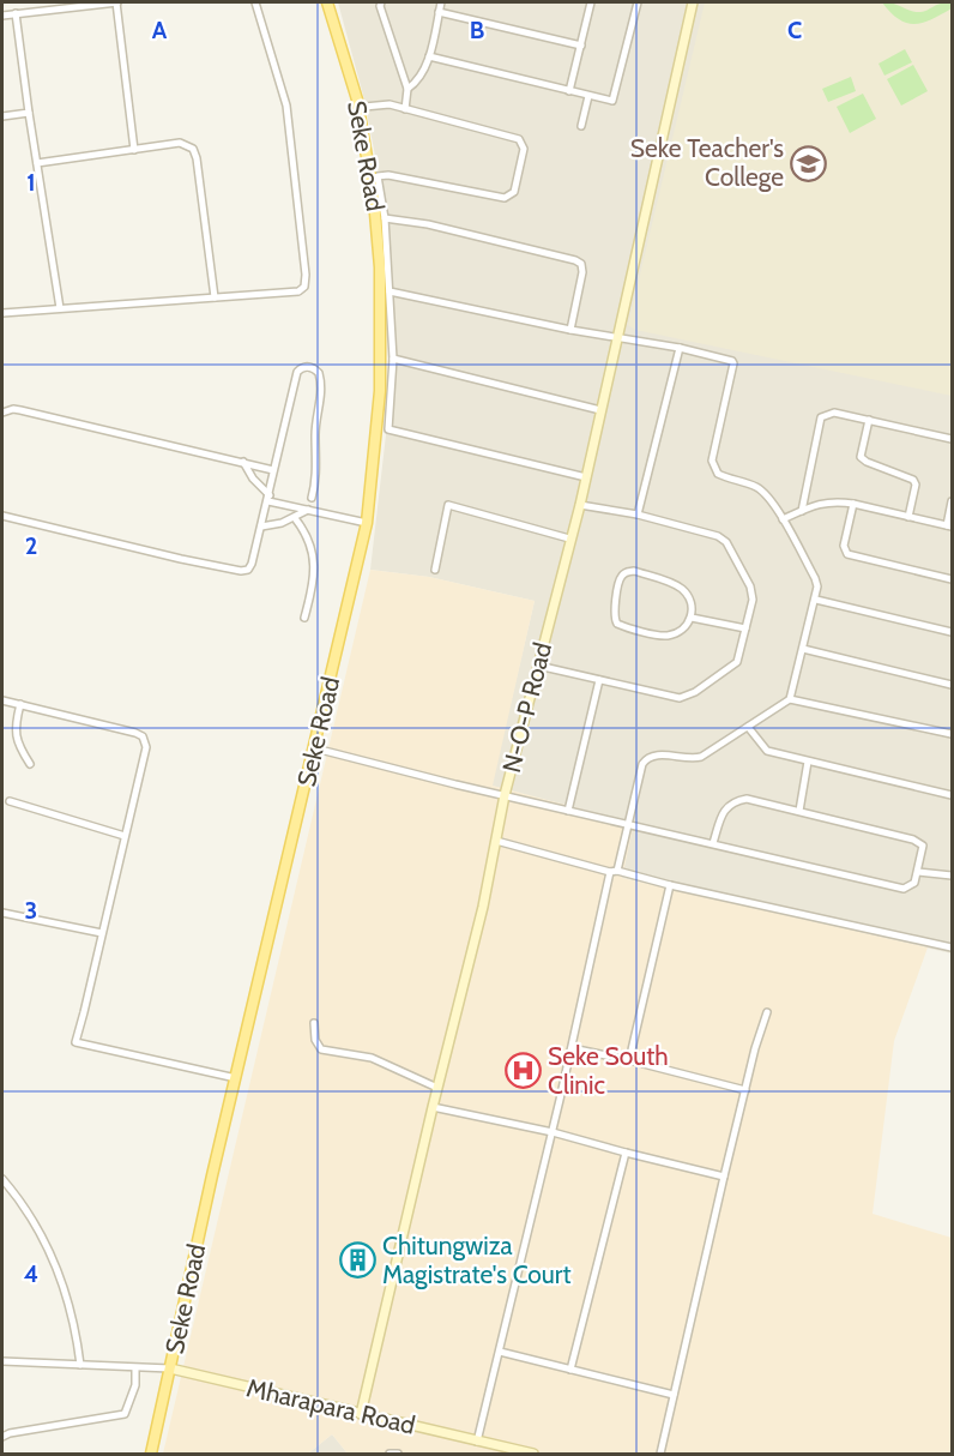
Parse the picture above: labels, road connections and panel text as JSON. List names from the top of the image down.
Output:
{
  "streets": {
    "main road": ["Seke Road"],
    "street": ["N-O-P Road", "Mharapara Road"]
  },
  "crossings": [
    ["Seke Road", "Mharapara Road"],
    ["N-O-P Road", "Mharapara Road"]
  ],
  "places": {
    "school or university": ["Seke Teacher's College"],
    "hospital": ["Seke South Clinic"],
    "building": ["Chitungwiza Magistrate's Court"]
  },
  "grid": {
    "columns": ["A", "B", "C"],
    "rows": [
      "1",
      "2",
      "3",
      "4"
    ]
  }
}
